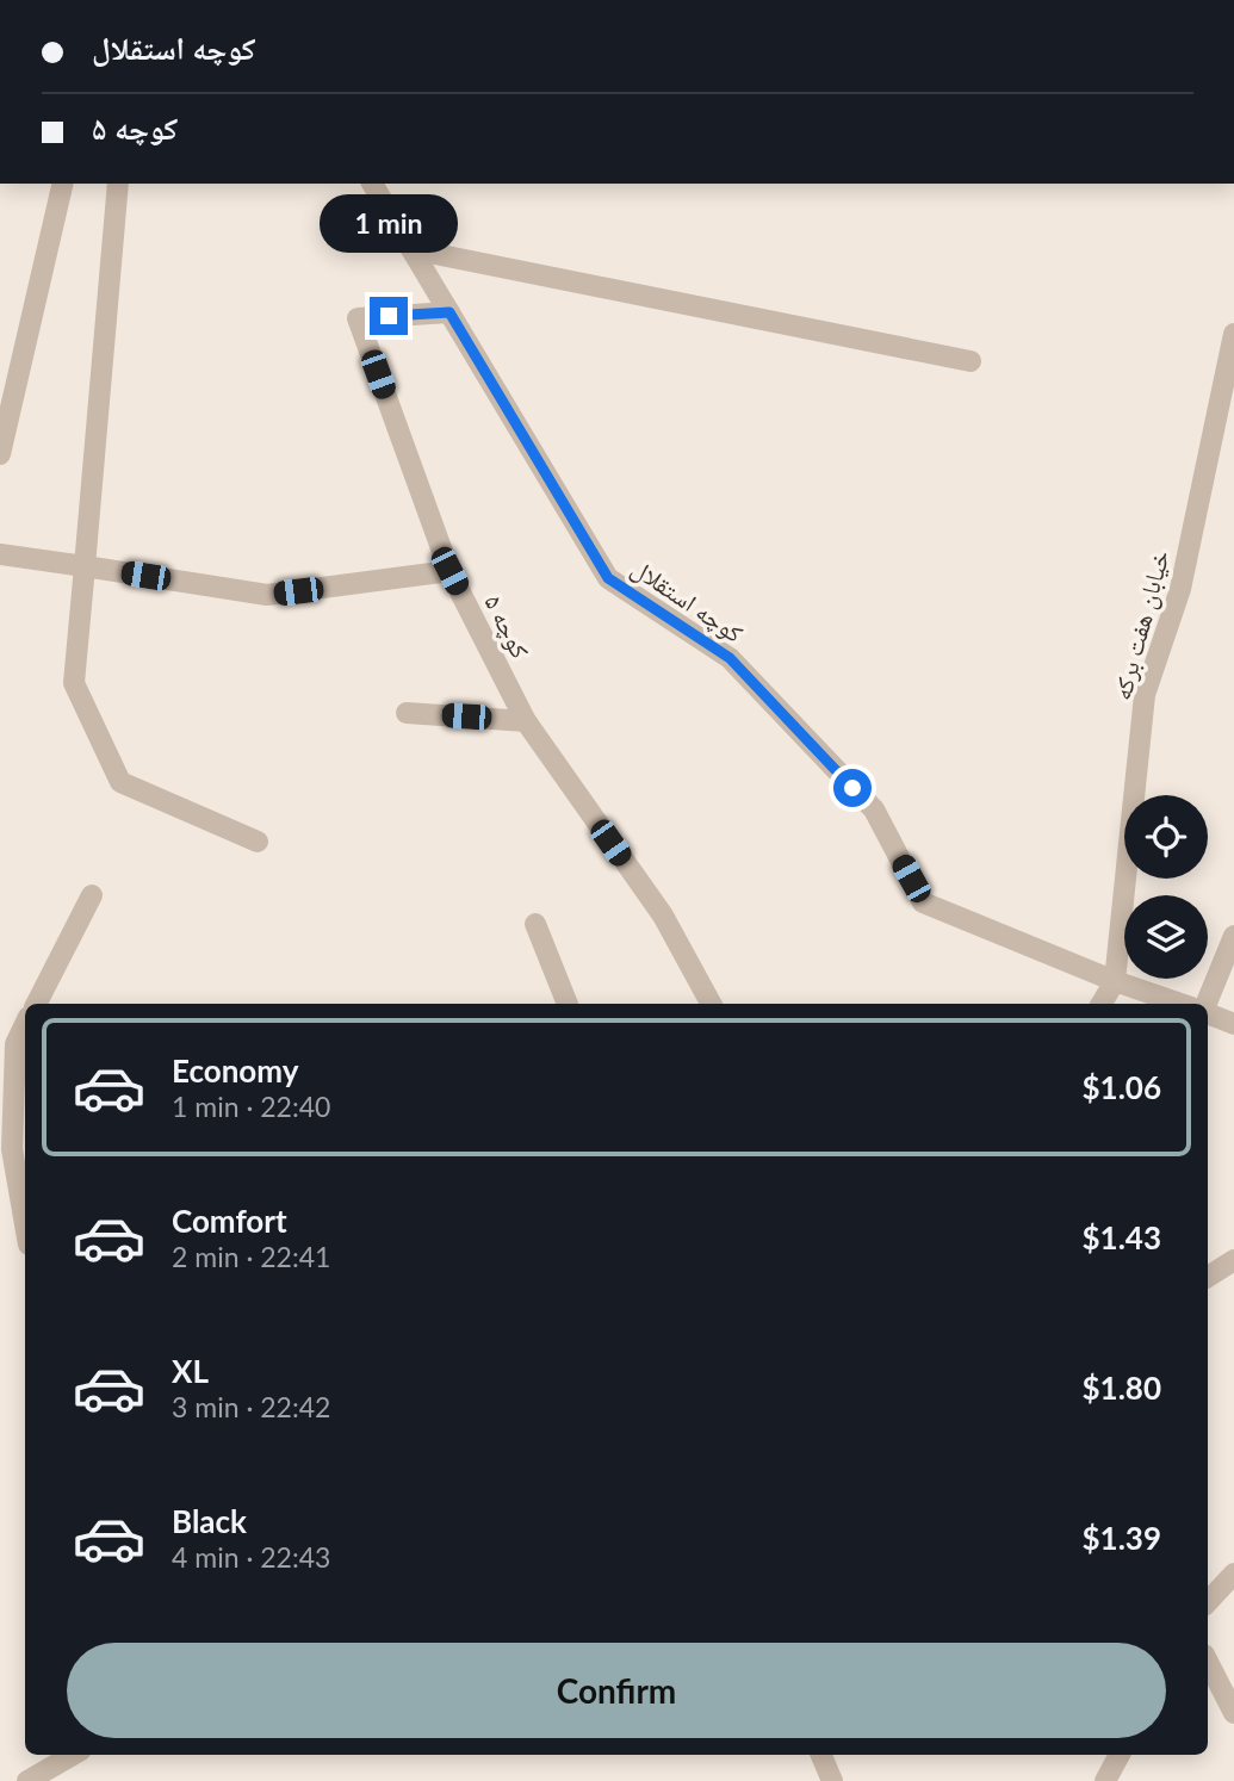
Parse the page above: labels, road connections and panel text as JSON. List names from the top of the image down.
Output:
{
  "streets": {
    "street": ["کوچه استقلال", "خیابان هفت برکه", "کوچه ۵"]
  },
  "crossings": [
    ["کوچه استقلال", "خیابان هفت برکه"],
    ["کوچه استقلال", "کوچه ۵"]
  ],
  "page": {
    "banner": ["کوچه استقلال", "کوچه ۵"],
    "bubble": "1 min",
    "list": [
      {
        "name": "Economy",
        "note": "1 min · 22:40",
        "value": "$1.06"
      },
      {
        "name": "Comfort",
        "note": "2 min · 22:41",
        "value": "$1.43"
      },
      {
        "name": "XL",
        "note": "3 min · 22:42",
        "value": "$1.80"
      },
      {
        "name": "Black",
        "note": "4 min · 22:43",
        "value": "$1.39"
      }
    ],
    "buttons": "Confirm"
  }
}
